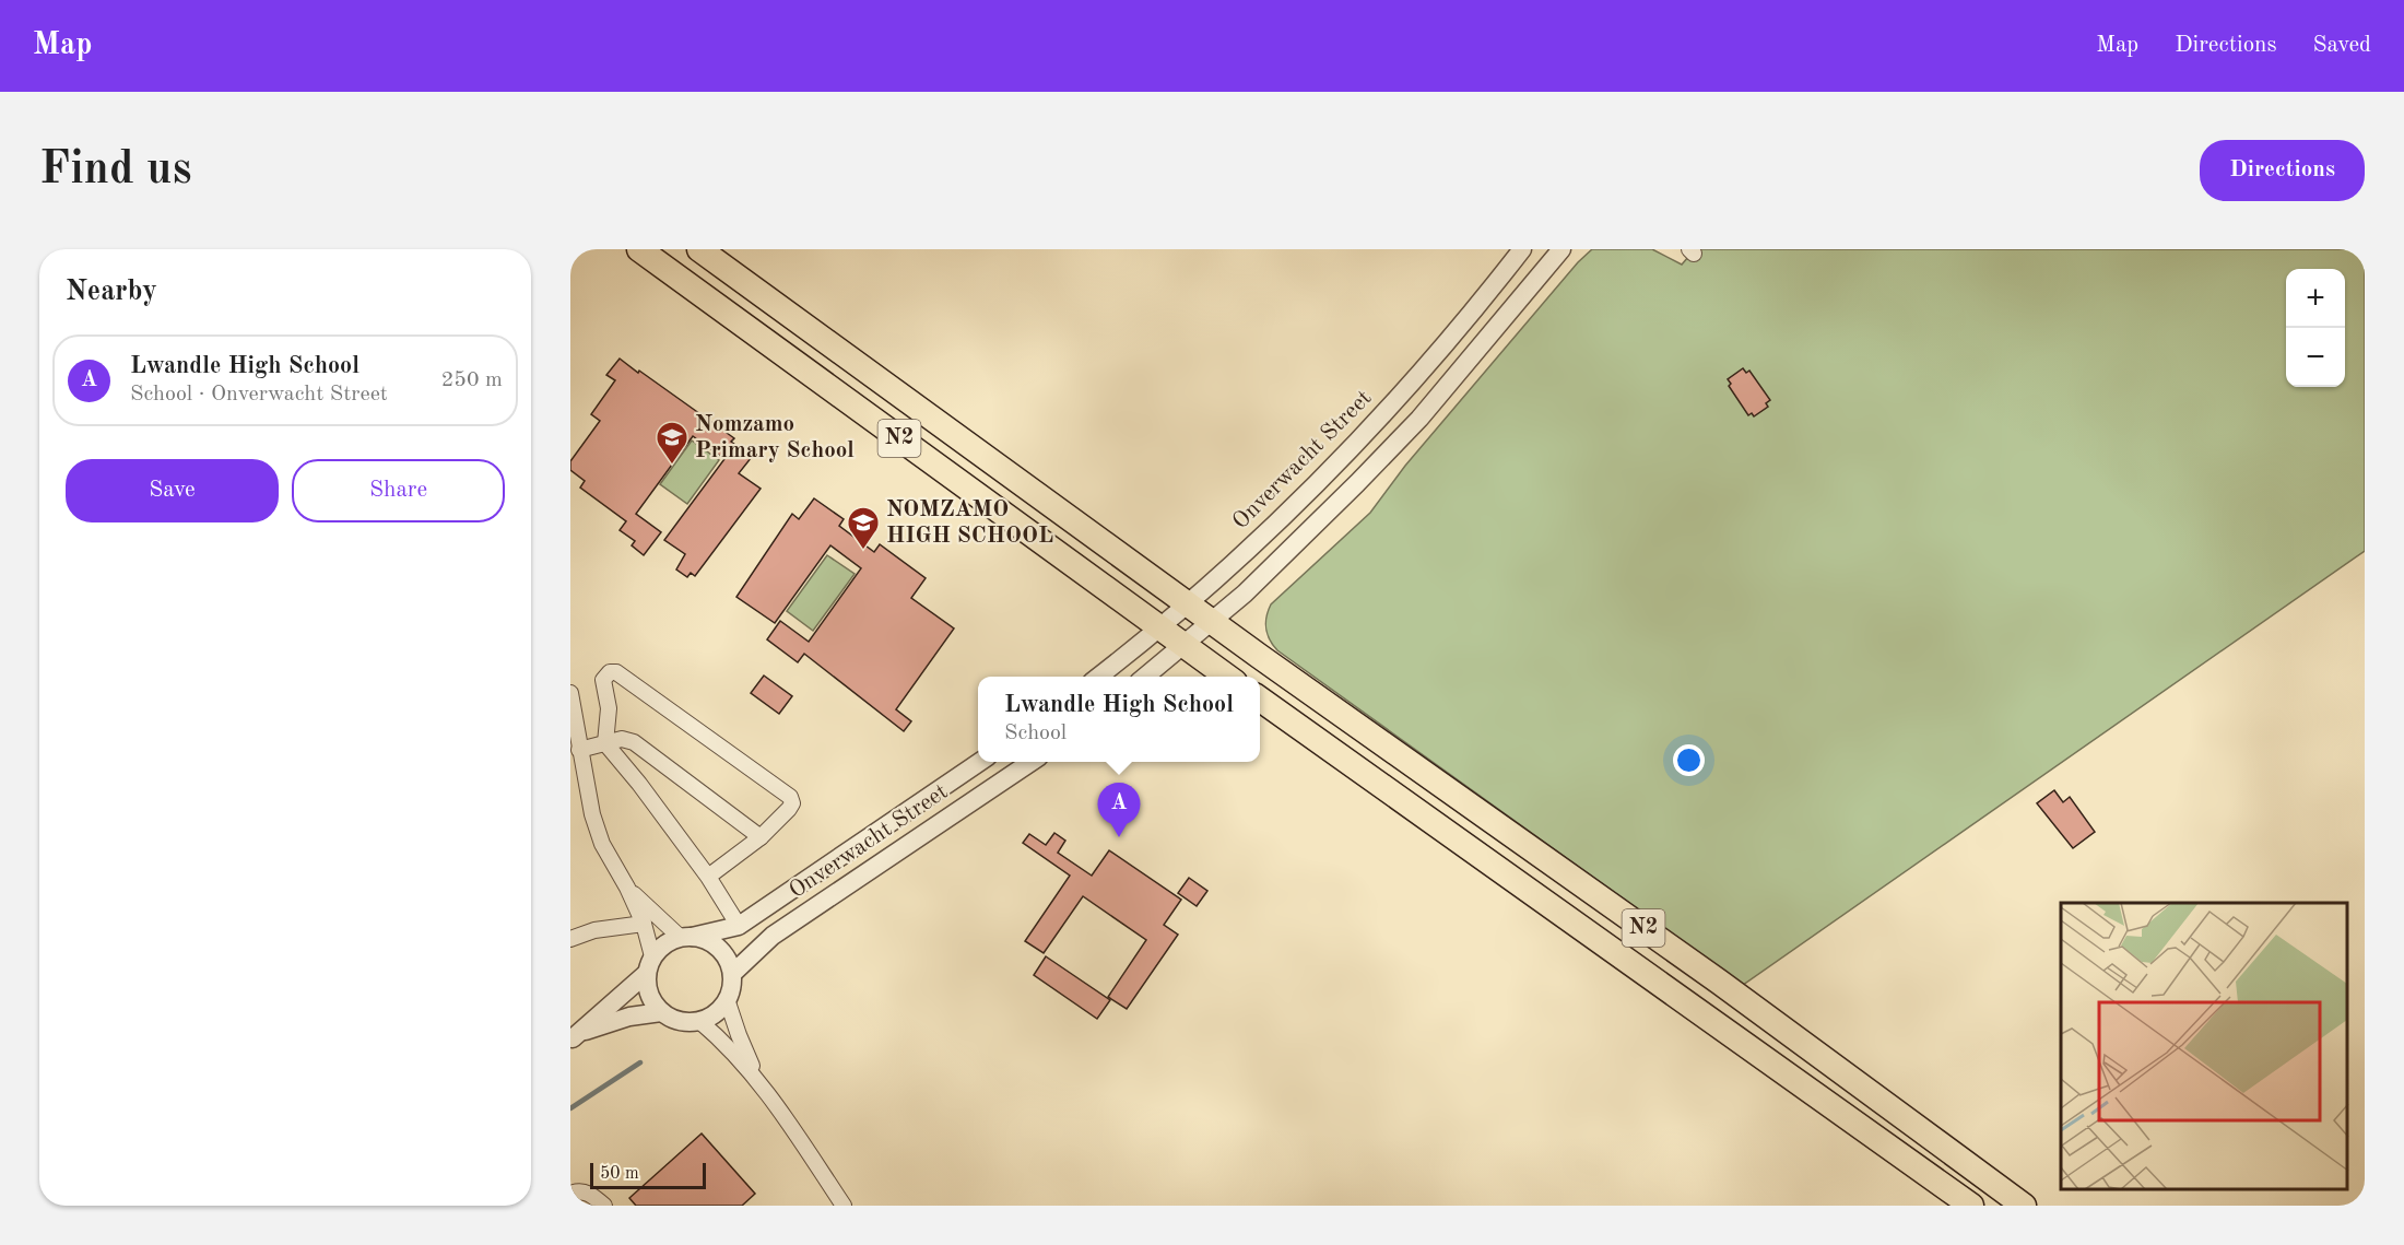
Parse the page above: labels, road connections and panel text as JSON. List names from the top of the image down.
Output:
{
  "streets": {
    "highway": ["N2"],
    "street": ["Onverwacht Street"]
  },
  "crossings": [
    ["N2", "Onverwacht Street"]
  ],
  "places": {
    "school or university": ["Nomzamo Primary School", "NOMZAMO HIGH SCHOOL"]
  },
  "scale_bar": "50 m",
  "page": {
    "header": "Map",
    "nav": ["Map", "Directions", "Saved"],
    "buttons": [
      "Directions",
      ["Save", "Share"]
    ],
    "title": "Find us",
    "heading": "Nearby",
    "map_buttons": ["+", "−"],
    "list": [
      {
        "mark": "A",
        "name": "Lwandle High School",
        "note": "School · Onverwacht Street",
        "value": "250 m"
      }
    ],
    "popup": ["Lwandle High School", "School"],
    "pins": "A",
    "scale": "50 m"
  }
}
